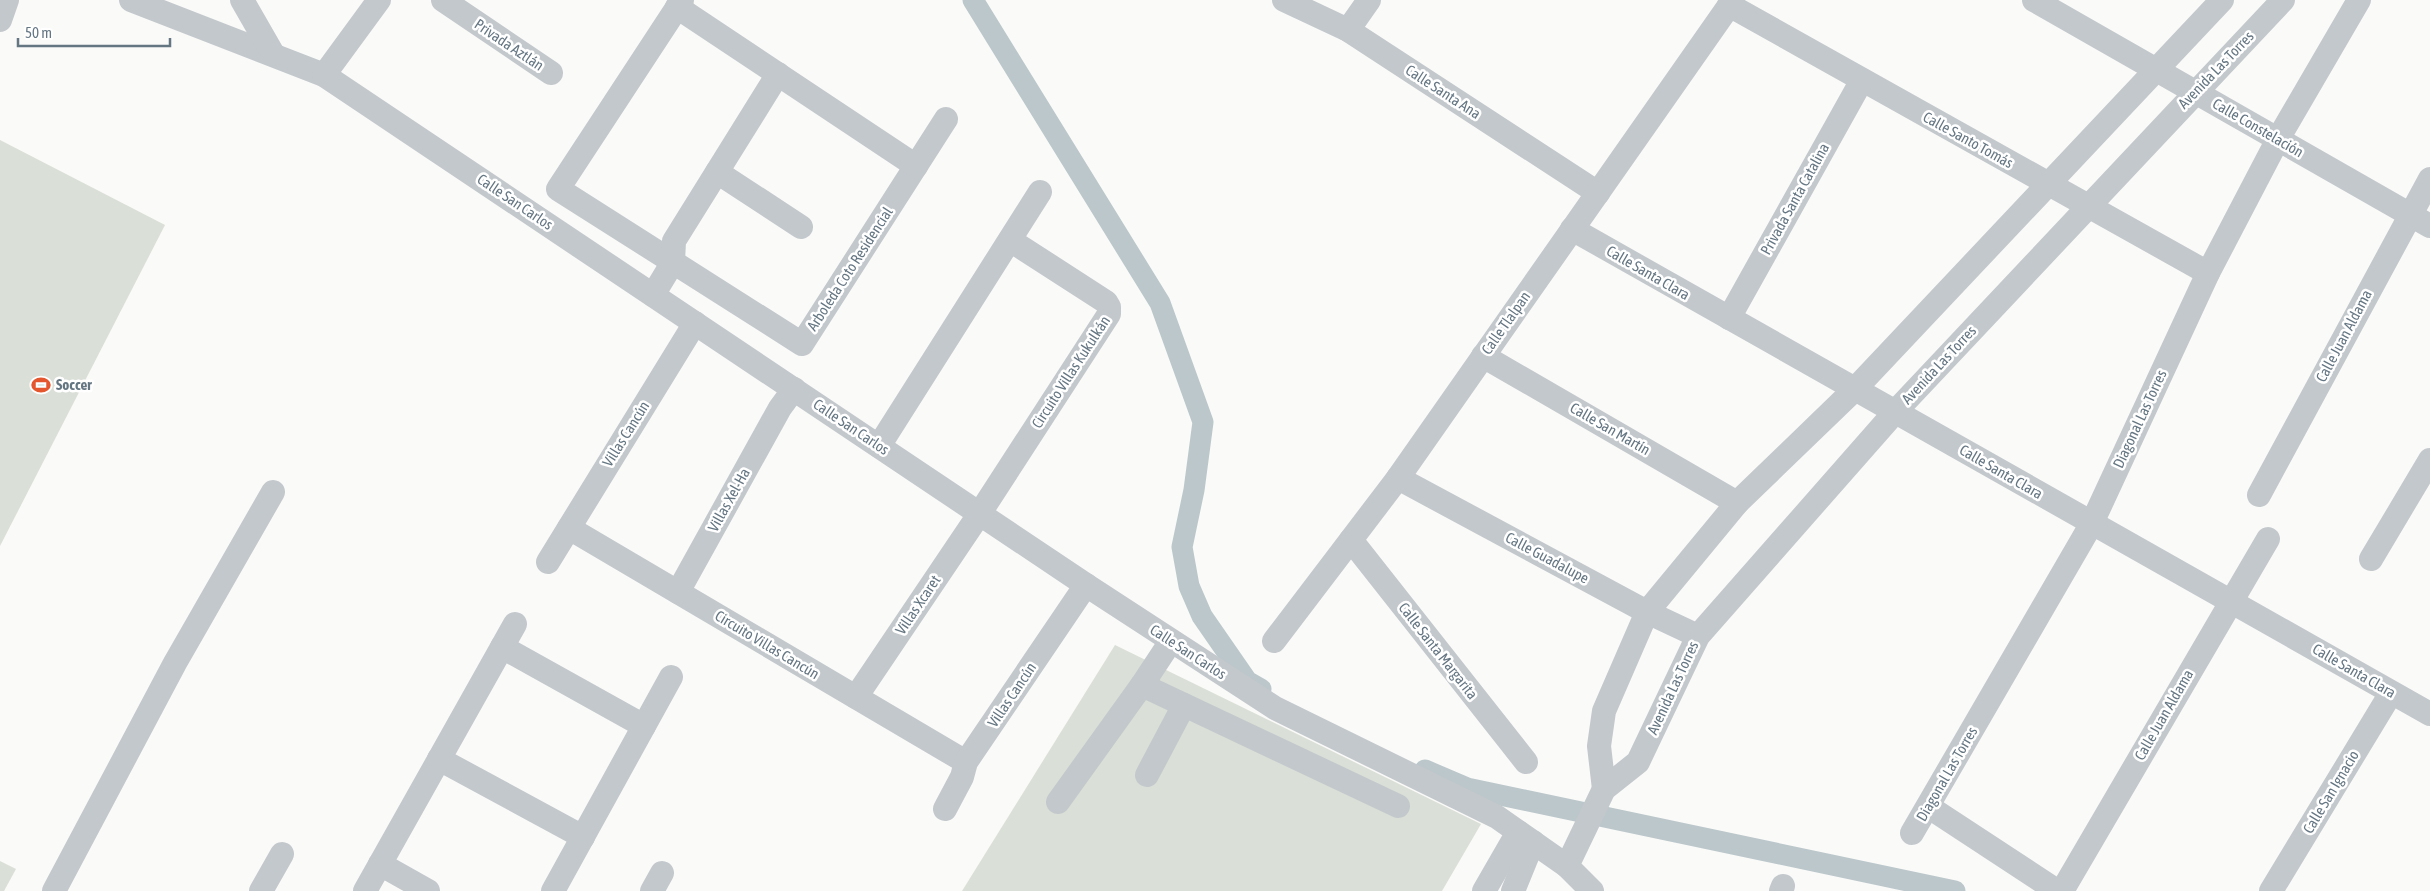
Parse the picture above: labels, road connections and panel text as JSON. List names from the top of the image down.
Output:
{
  "streets": {
    "street": [
      "Privada Aztlán",
      "Avenida Las Torres",
      "Calle Santa Ana",
      "Calle Constelación",
      "Calle Santo Tomás",
      "Privada Santa Catalina",
      "Calle San Carlos",
      "Arboleda Coto Residencial",
      "Calle Santa Clara",
      "Calle Tlalpan",
      "Calle Juan Aldama",
      "Circuito Villas Kukulkán",
      "Diagonal Las Torres",
      "Calle San Martín",
      "Villas Cancún",
      "Villas Xel-Ha",
      "Calle Guadalupe",
      "Villas Xcaret",
      "Circuito Villas Cancún",
      "Calle Santa Margarita",
      "Calle San Ignacio"
    ]
  },
  "crossings": [
    ["Avenida Las Torres", "Calle Constelación"],
    ["Avenida Las Torres", "Calle Santo Tomás"],
    ["Avenida Las Torres", "Calle San Carlos"],
    ["Avenida Las Torres", "Calle Santa Clara"],
    ["Avenida Las Torres", "Calle Guadalupe"],
    ["Calle Santa Ana", "Calle Tlalpan"],
    ["Calle Constelación", "Calle Juan Aldama"],
    ["Calle Constelación", "Diagonal Las Torres"],
    ["Calle Santo Tomás", "Privada Santa Catalina"],
    ["Calle Santo Tomás", "Calle Tlalpan"],
    ["Calle Santo Tomás", "Diagonal Las Torres"],
    ["Privada Santa Catalina", "Calle Santa Clara"],
    ["Calle San Carlos", "Circuito Villas Kukulkán"],
    ["Calle San Carlos", "Villas Cancún"],
    ["Calle San Carlos", "Villas Xel-Ha"],
    ["Calle San Carlos", "Villas Xcaret"],
    ["Calle Santa Clara", "Calle Tlalpan"],
    ["Calle Santa Clara", "Calle Juan Aldama"],
    ["Calle Santa Clara", "Diagonal Las Torres"],
    ["Calle Santa Clara", "Calle San Ignacio"],
    ["Calle Tlalpan", "Calle San Martín"],
    ["Calle Tlalpan", "Calle Guadalupe"],
    ["Calle Tlalpan", "Calle Santa Margarita"],
    ["Circuito Villas Kukulkán", "Villas Xcaret"],
    ["Villas Cancún", "Circuito Villas Cancún"],
    ["Villas Xel-Ha", "Circuito Villas Cancún"],
    ["Villas Xcaret", "Circuito Villas Cancún"]
  ],
  "places": {
    "sports": ["Soccer"]
  },
  "scale_bar": "50 m"
}
